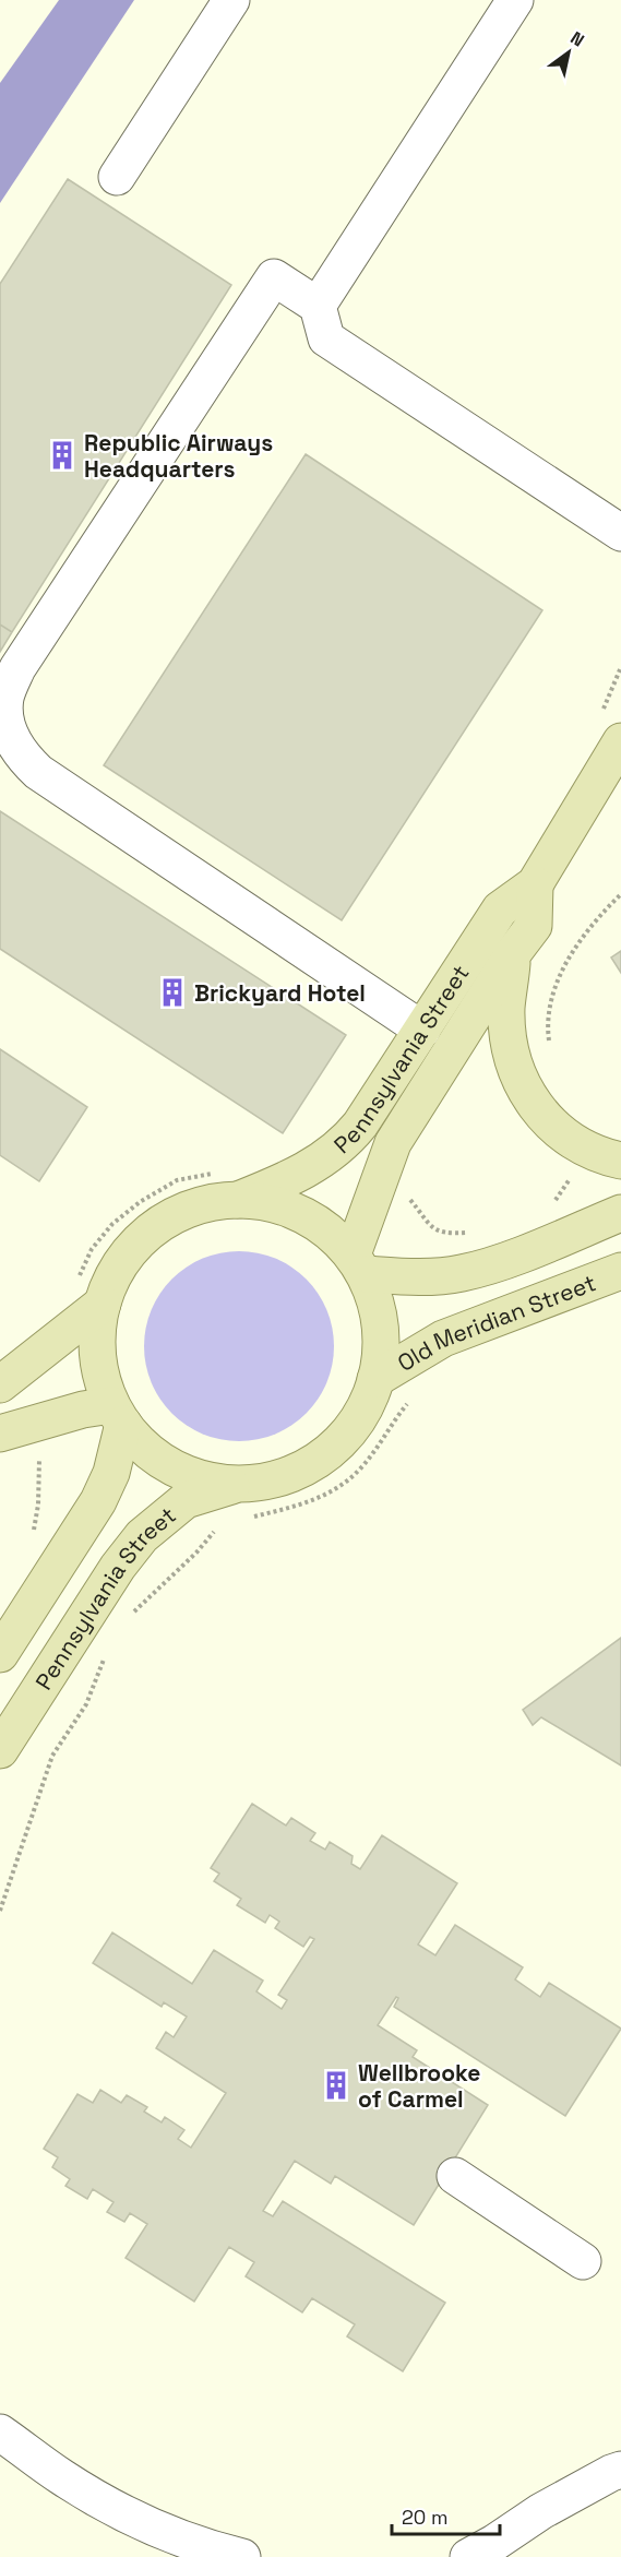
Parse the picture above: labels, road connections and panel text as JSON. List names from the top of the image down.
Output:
{
  "streets": {
    "main road": ["Pennsylvania Street", "Old Meridian Street"]
  },
  "places": {
    "building": ["Republic Airways Headquarters", "Brickyard Hotel", "Wellbrooke of Carmel"]
  },
  "scale_bar": "20 m",
  "north": "top right"
}
